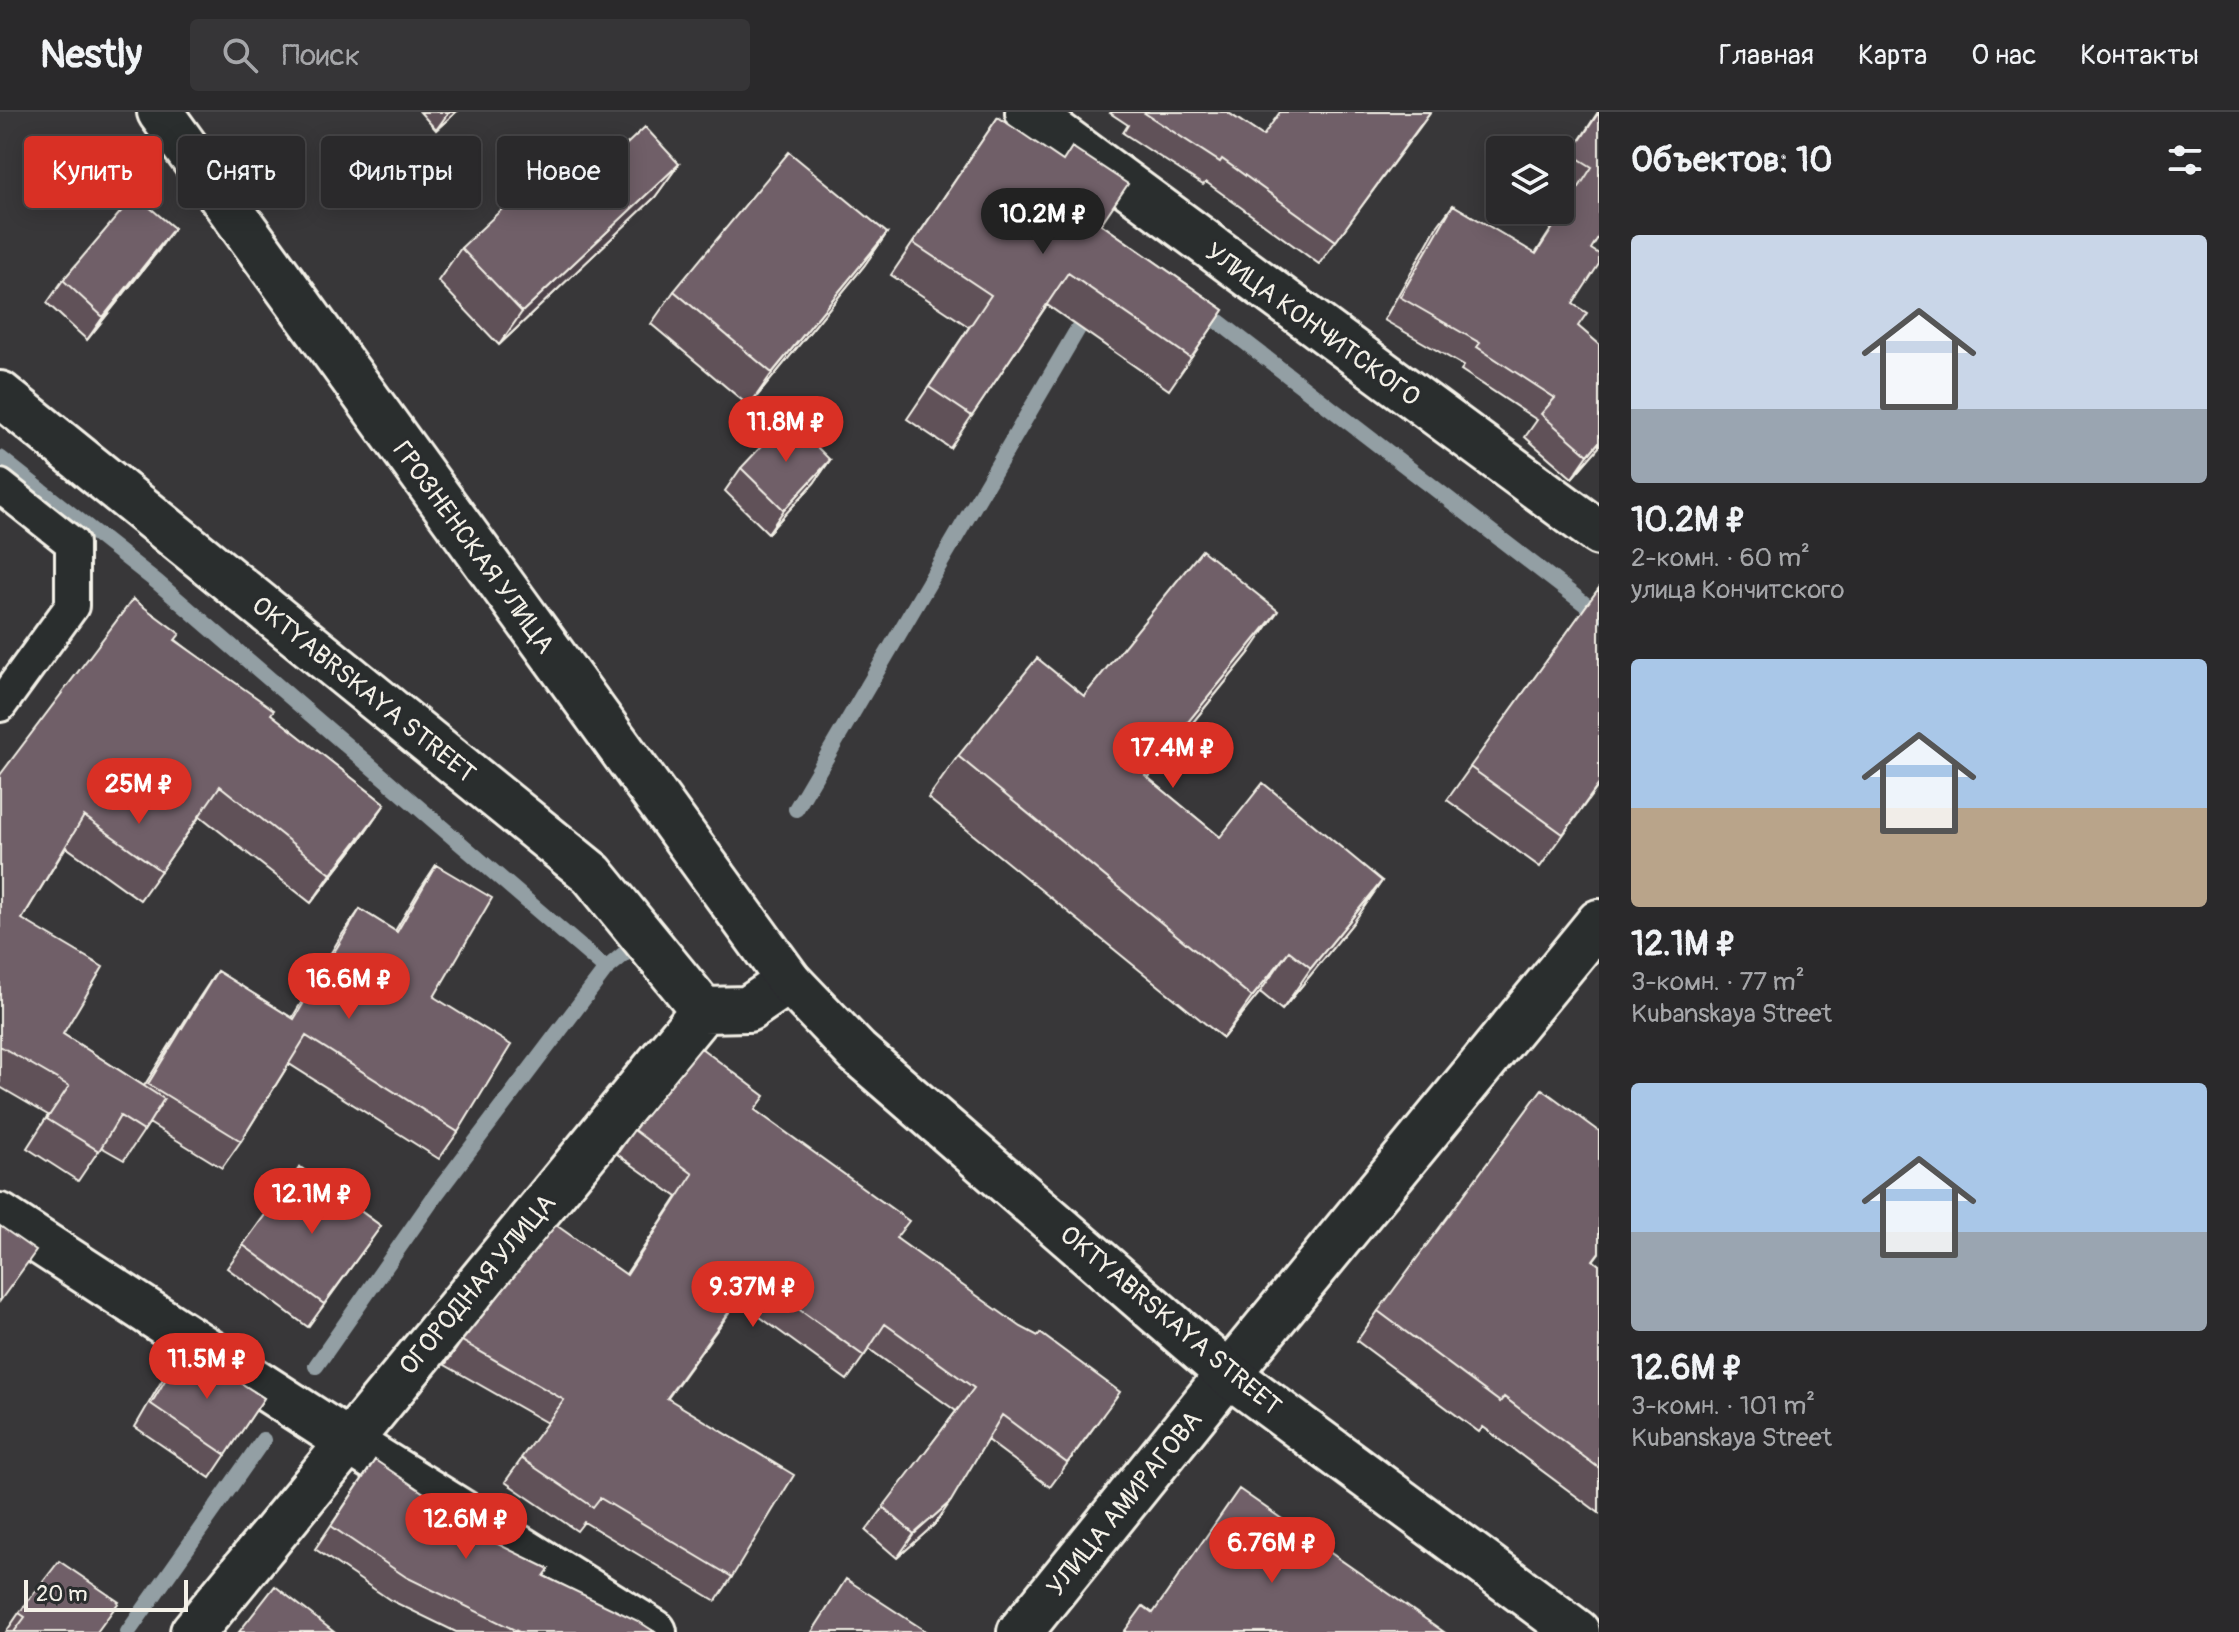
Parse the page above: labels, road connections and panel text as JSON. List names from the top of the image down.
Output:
{
  "streets": {
    "street": [
      "УЛИЦА КОНЧИТСКОГО",
      "ГРОЗНЕНСКАЯ УЛИЦА",
      "OKTYABRSKAYA STREET",
      "ОГОРОДНАЯ УЛИЦА",
      "УЛИЦА АМИРАГОВА"
    ]
  },
  "crossings": [
    ["ГРОЗНЕНСКАЯ УЛИЦА", "OKTYABRSKAYA STREET"],
    ["OKTYABRSKAYA STREET", "ОГОРОДНАЯ УЛИЦА"],
    ["OKTYABRSKAYA STREET", "УЛИЦА АМИРАГОВА"]
  ],
  "scale_bar": "20 m",
  "page": {
    "header": "Nestly",
    "search": "Поиск",
    "nav": [
      "Главная",
      "Карта",
      "О нас",
      "Контакты"
    ],
    "heading": "Объектов: 10",
    "chip": [
      "Купить",
      "Снять",
      "Фильтры",
      "Новое"
    ],
    "price": [
      "10.2M ₽",
      "11.8M ₽",
      "17.4M ₽",
      "25M ₽",
      "16.6M ₽",
      "12.1M ₽",
      "9.37M ₽",
      "11.5M ₽",
      "12.6M ₽",
      "6.76M ₽"
    ],
    "list": [
      {
        "name": "10.2M ₽",
        "note": "2-комн. · 60 m² · улица Кончитского"
      },
      {
        "name": "12.1M ₽",
        "note": "3-комн. · 77 m² · Kubanskaya Street"
      },
      {
        "name": "12.6M ₽",
        "note": "3-комн. · 101 m² · Kubanskaya Street"
      }
    ],
    "scale": "20 m"
  }
}
